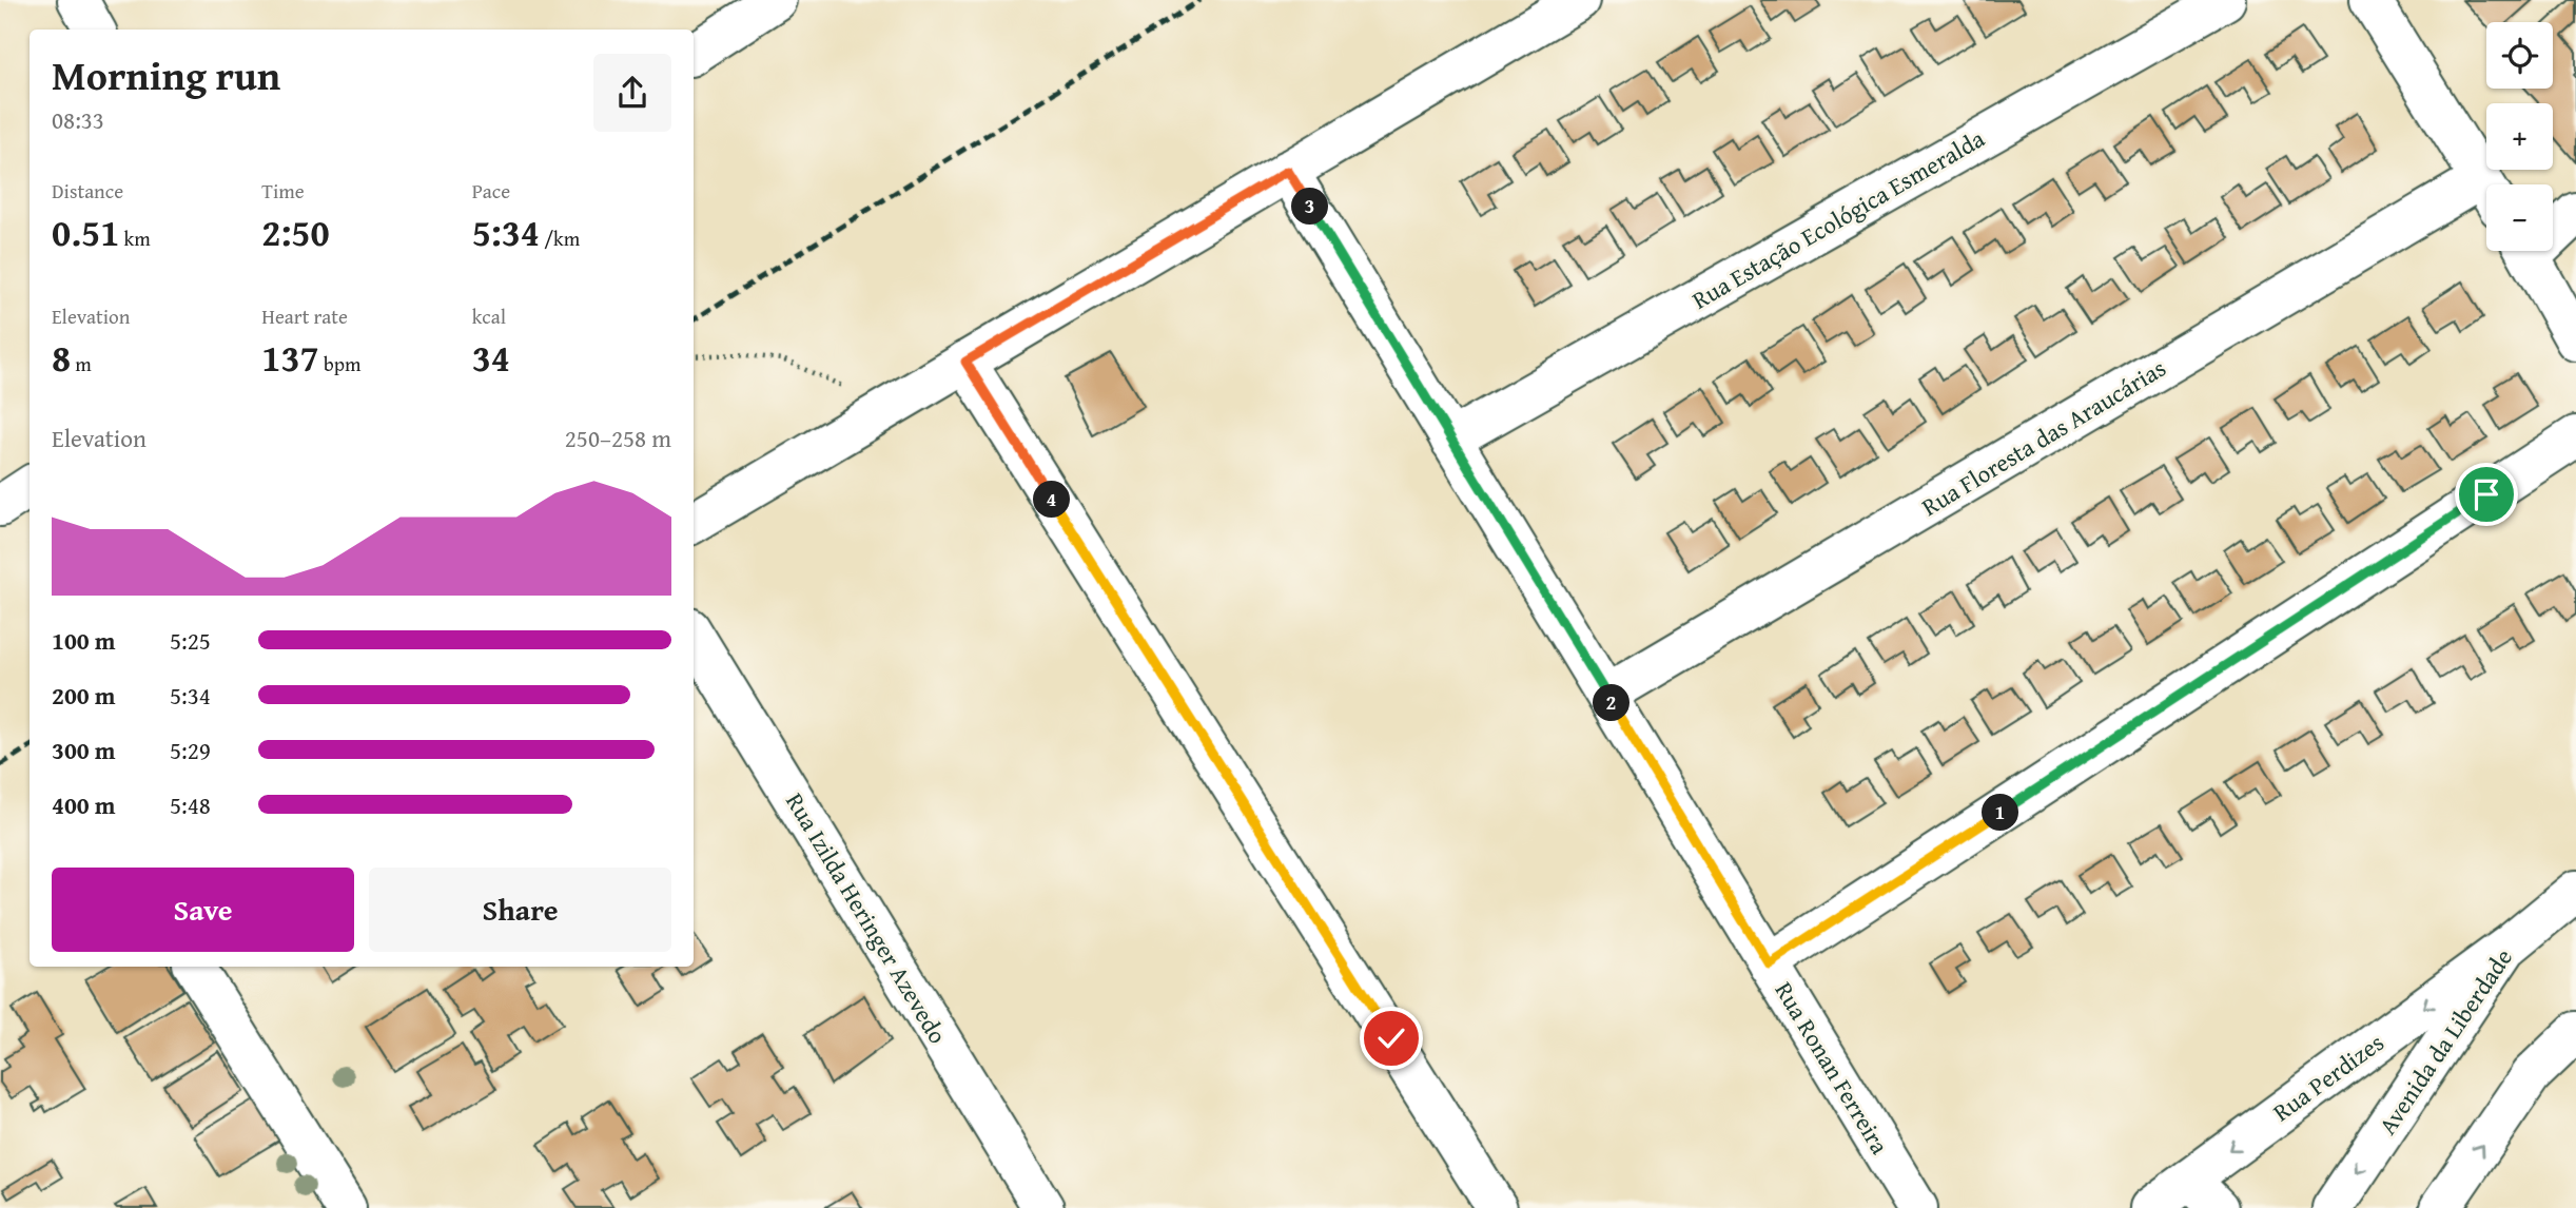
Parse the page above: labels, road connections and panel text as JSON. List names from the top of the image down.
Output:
{
  "streets": {
    "street": [
      "Rua Estação Ecológica Esmeralda",
      "Rua Floresta das Araucárias",
      "Rua Izilda Heringer Azevedo",
      "Avenida da Liberdade",
      "Rua Ronan Ferreira",
      "Rua Perdizes"
    ]
  },
  "crossings": [
    ["Rua Estação Ecológica Esmeralda", "Rua Ronan Ferreira"],
    ["Rua Floresta das Araucárias", "Rua Ronan Ferreira"],
    ["Avenida da Liberdade", "Rua Perdizes"]
  ],
  "page": {
    "map_buttons": ["+", "−"],
    "heading": ["Morning run", "08:33"],
    "stats": [
      ["Distance", "0.51 km"],
      ["Time", "2:50"],
      ["Pace", "5:34 /km"],
      ["Elevation", "8 m"],
      ["Heart rate", "137 bpm"],
      ["kcal", "34"]
    ],
    "pins": [
      "3",
      "4",
      "2",
      "1"
    ],
    "chart": ["Elevation", "250–258 m"],
    "list": [
      {
        "name": "100 m",
        "note": "5:25"
      },
      {
        "name": "200 m",
        "note": "5:34"
      },
      {
        "name": "300 m",
        "note": "5:29"
      },
      {
        "name": "400 m",
        "note": "5:48"
      }
    ],
    "buttons": ["Save", "Share"]
  }
}
